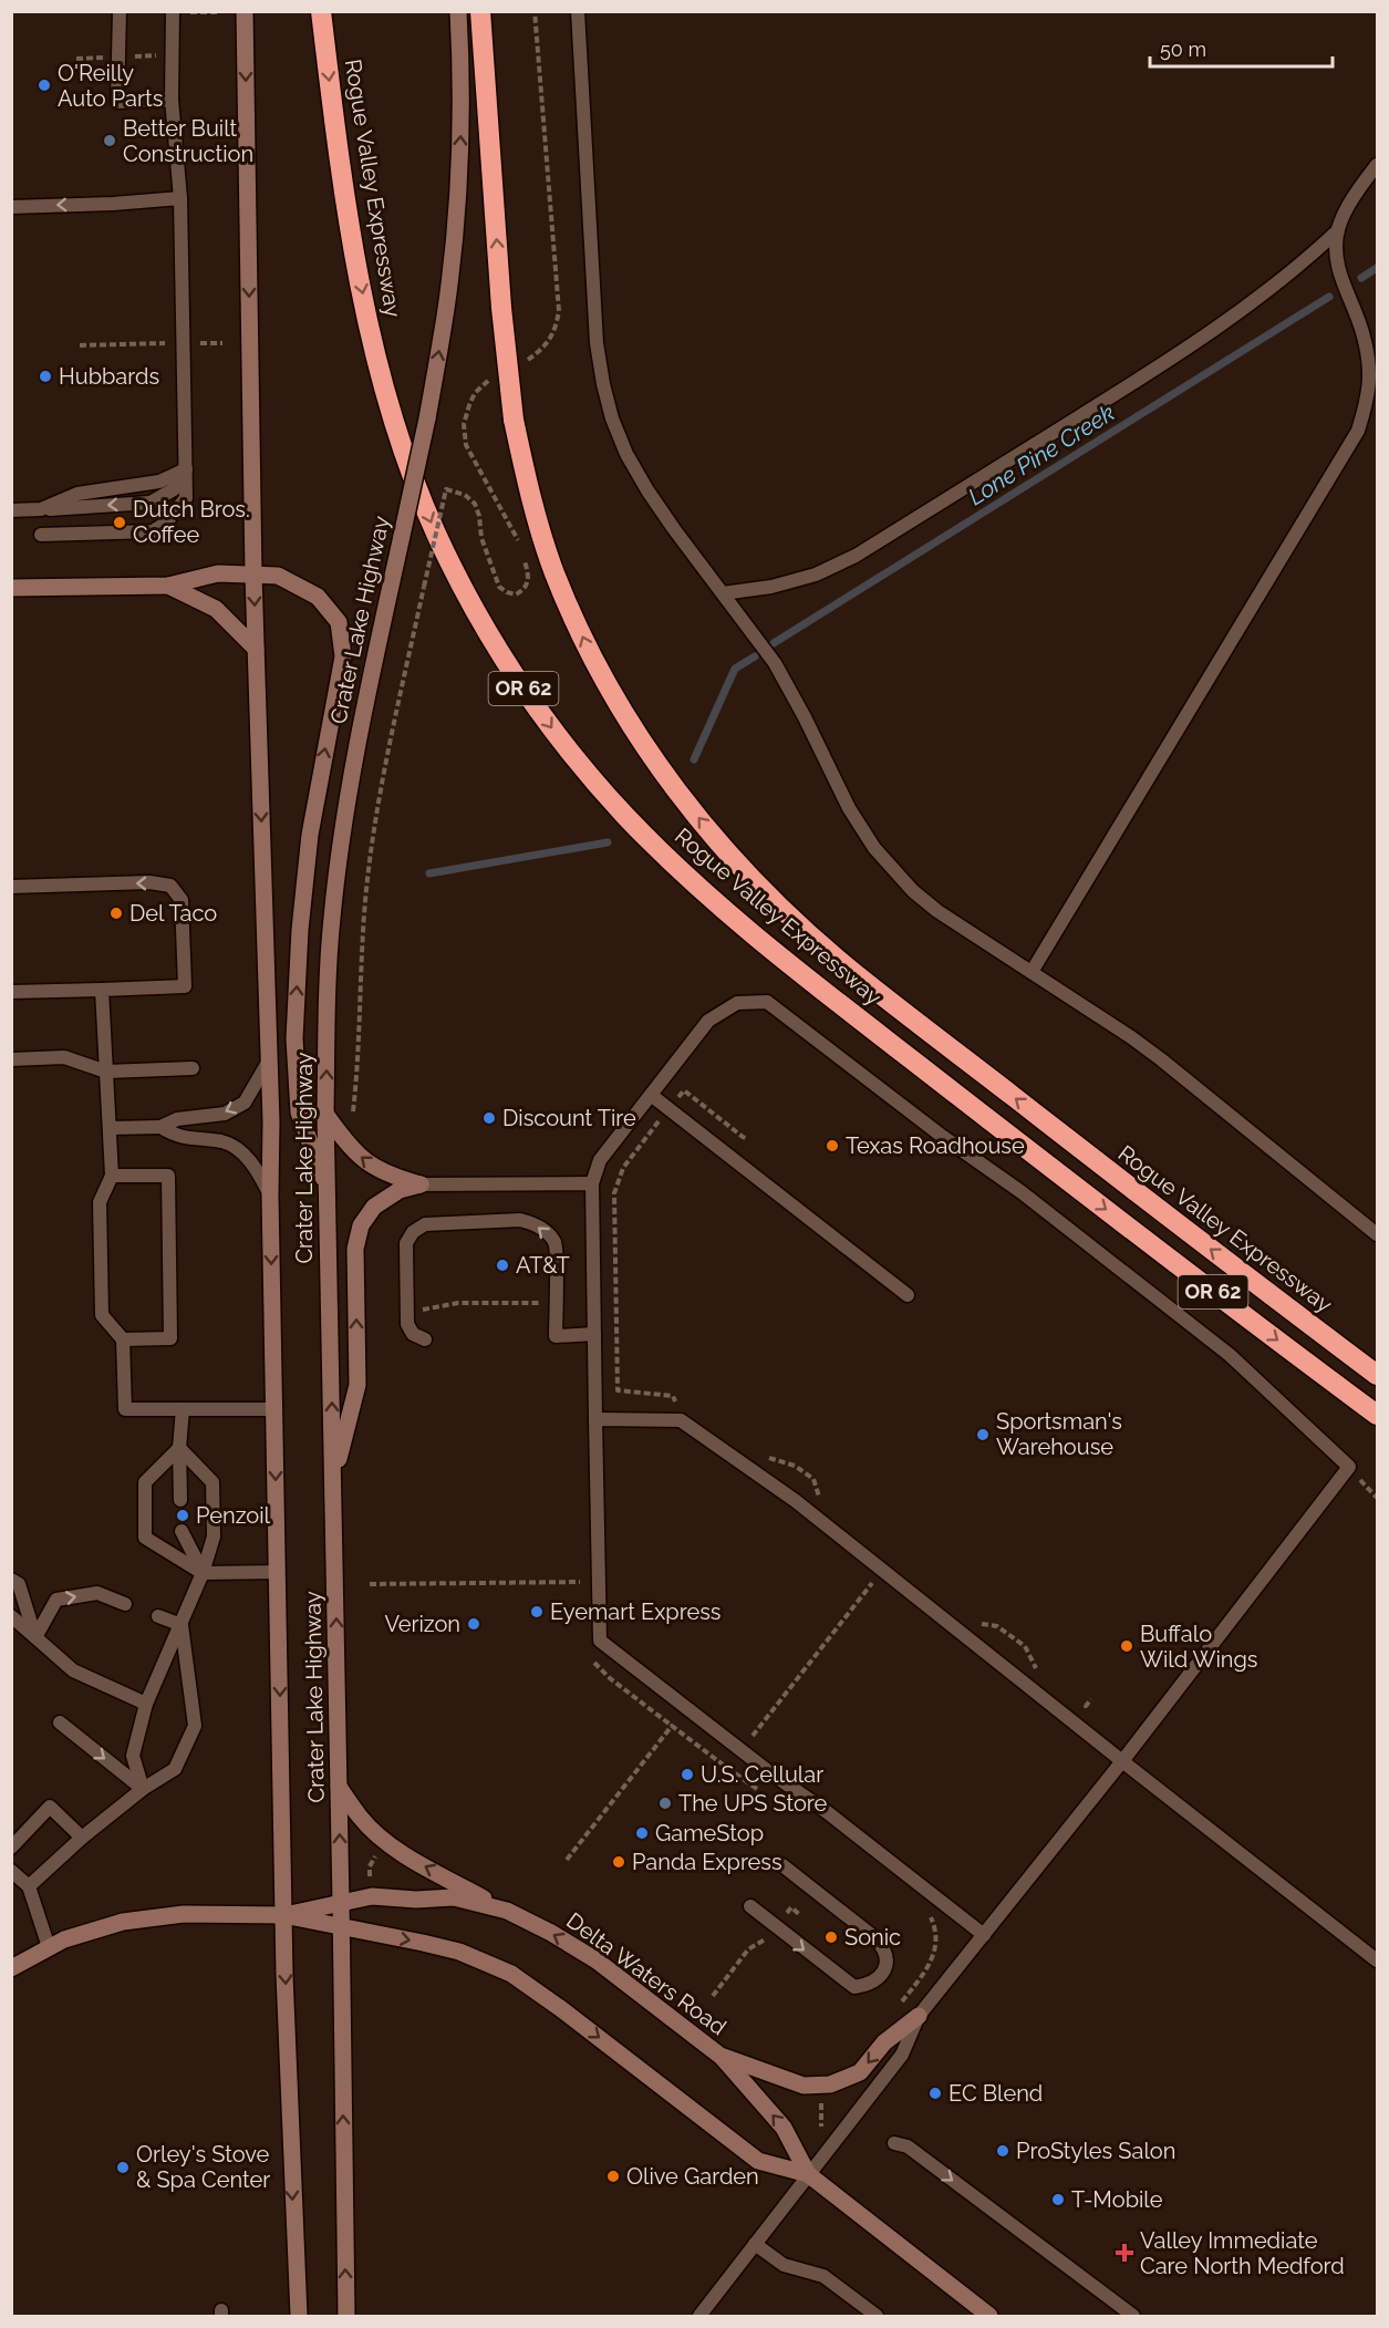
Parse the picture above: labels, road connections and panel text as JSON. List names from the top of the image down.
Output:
{
  "streets": {
    "highway": ["Rogue Valley Expressway", "OR 62"],
    "main road": ["Crater Lake Highway", "Delta Waters Road"]
  },
  "crossings": [
    ["Crater Lake Highway", "Delta Waters Road"]
  ],
  "water": ["Lone Pine Creek"],
  "places": {
    "other": [
      "O'Reilly Auto Parts",
      "Better Built Construction",
      "Hubbards",
      "Dutch Bros. Coffee",
      "Del Taco",
      "Discount Tire",
      "Texas Roadhouse",
      "AT&T",
      "Sportsman's Warehouse",
      "Penzoil",
      "Eyemart Express",
      "Verizon",
      "Buffalo Wild Wings",
      "U.S. Cellular",
      "The UPS Store",
      "GameStop",
      "Panda Express",
      "Sonic",
      "EC Blend",
      "ProStyles Salon",
      "Orley's Stove & Spa Center",
      "Olive Garden",
      "T-Mobile"
    ],
    "health": ["Valley Immediate Care North Medford"]
  },
  "scale_bar": "50 m"
}
